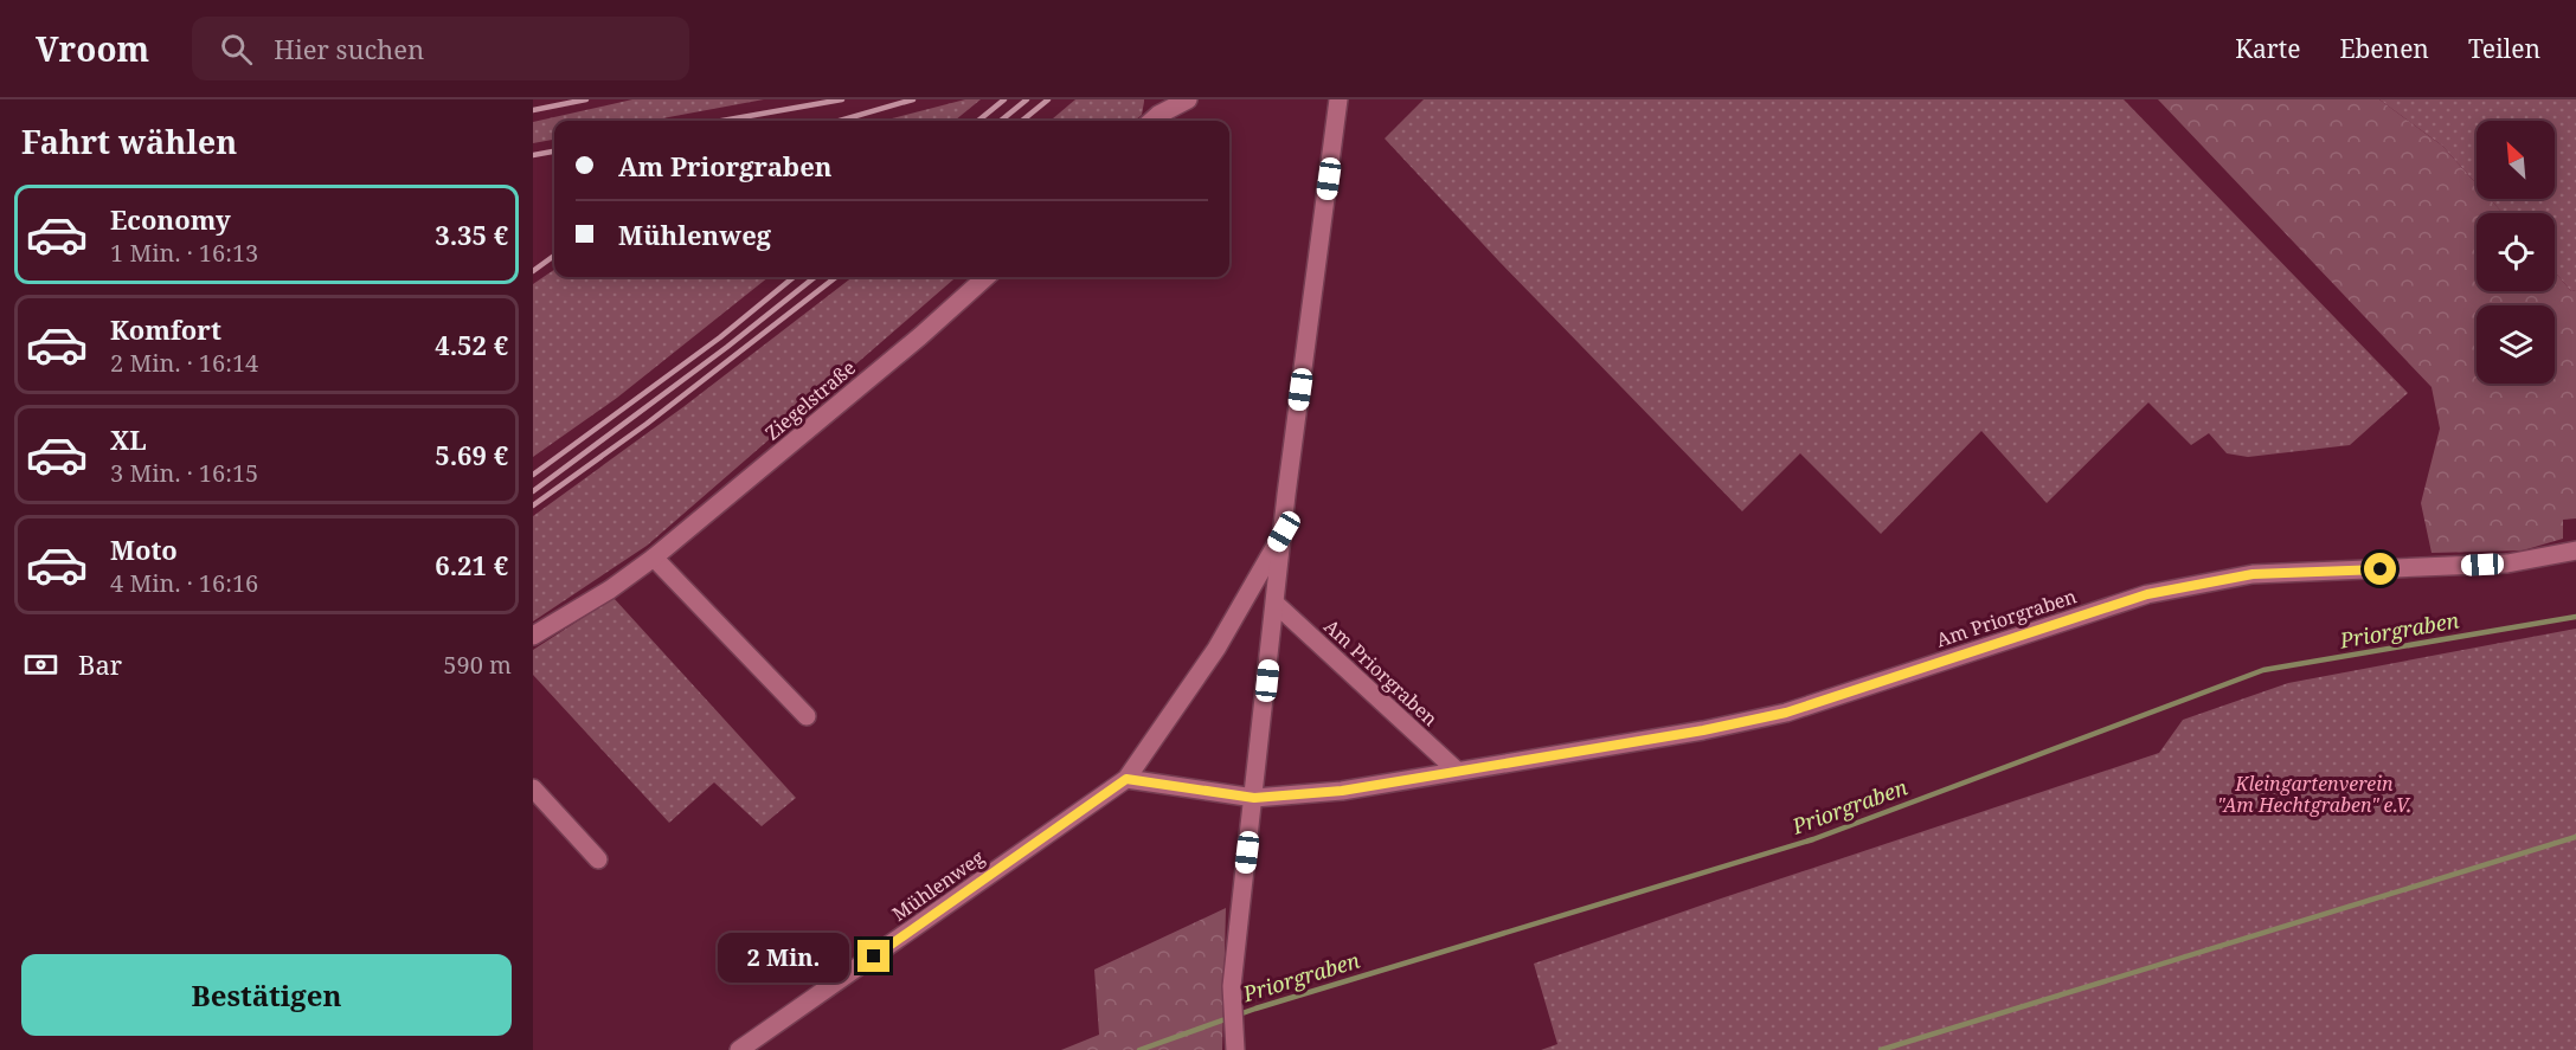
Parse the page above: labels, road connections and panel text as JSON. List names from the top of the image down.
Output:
{
  "streets": {
    "street": ["Ziegelstraße", "Am Priorgraben", "Mühlenweg"]
  },
  "water": ["Priorgraben"],
  "parks": ["Kleingartenverein \"Am Hechtgraben\" e.V."],
  "north": "top left",
  "page": {
    "header": "Vroom",
    "search": "Hier suchen",
    "nav": ["Karte", "Ebenen", "Teilen"],
    "heading": "Fahrt wählen",
    "banner": ["Am Priorgraben", "Mühlenweg"],
    "list": [
      {
        "name": "Economy",
        "note": "1 Min. · 16:13",
        "value": "3.35 €"
      },
      {
        "name": "Komfort",
        "note": "2 Min. · 16:14",
        "value": "4.52 €"
      },
      {
        "name": "XL",
        "note": "3 Min. · 16:15",
        "value": "5.69 €"
      },
      {
        "name": "Moto",
        "note": "4 Min. · 16:16",
        "value": "6.21 €"
      }
    ],
    "pay": ["Bar", "590 m"],
    "bubble": "2 Min.",
    "buttons": "Bestätigen"
  }
}
